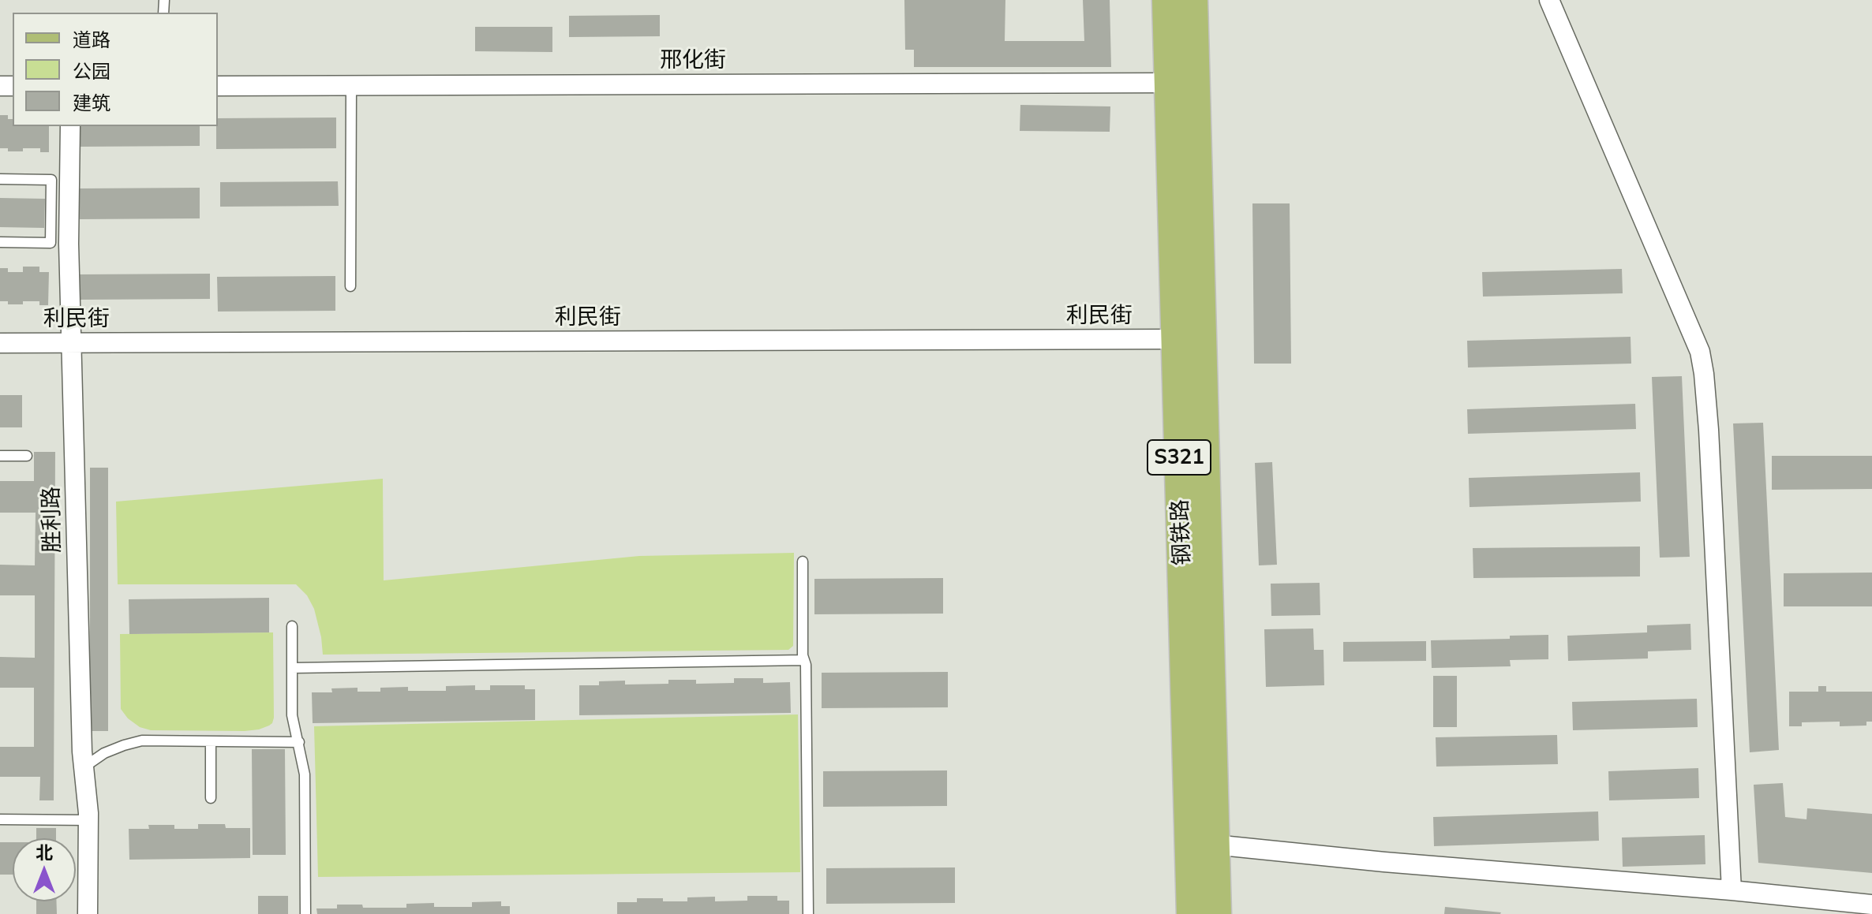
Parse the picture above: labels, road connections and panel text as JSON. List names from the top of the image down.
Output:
{
  "streets": {
    "main road": ["S321", "钢铁路"],
    "street": ["邢化街", "利民街", "胜利路"]
  },
  "crossings": [
    ["邢化街", "钢铁路"],
    ["利民街", "胜利路"],
    ["利民街", "钢铁路"]
  ],
  "legend": ["道路", "公园", "建筑"],
  "north": "top"
}
